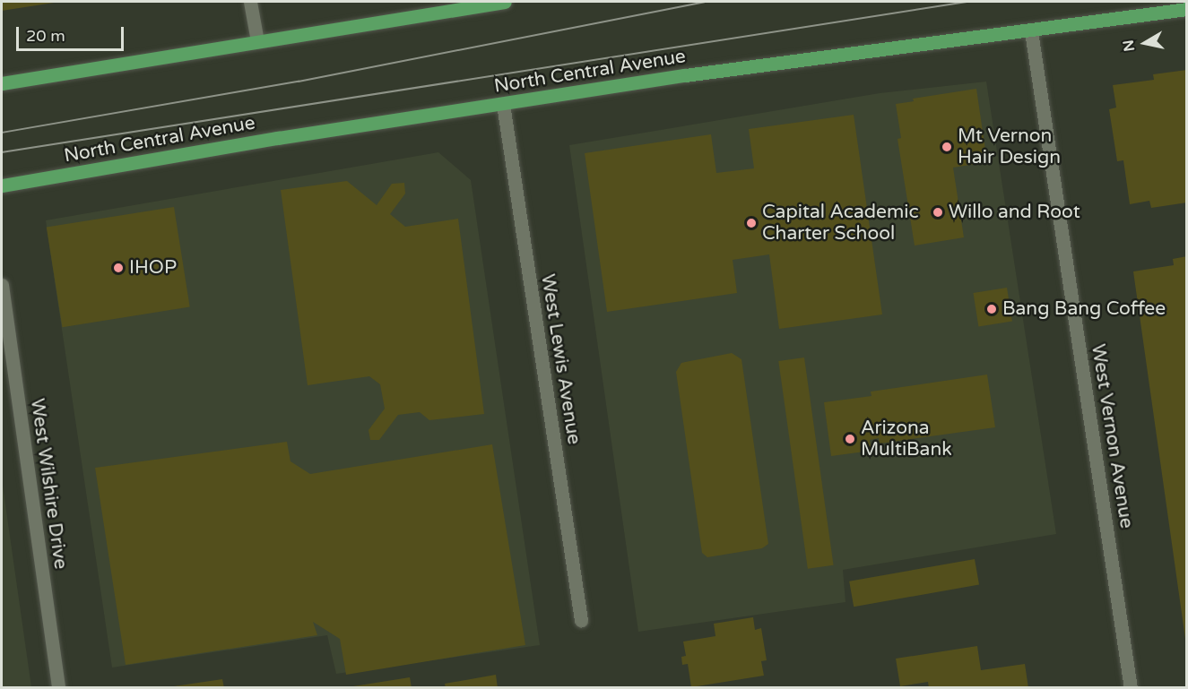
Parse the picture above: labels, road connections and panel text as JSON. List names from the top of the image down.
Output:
{
  "streets": {
    "main road": ["North Central Avenue"],
    "street": ["West Lewis Avenue", "West Vernon Avenue", "West Wilshire Drive"]
  },
  "crossings": [
    ["North Central Avenue", "West Lewis Avenue"],
    ["North Central Avenue", "West Vernon Avenue"]
  ],
  "places": [
    "Mt Vernon Hair Design",
    "Willo and Root",
    "Capital Academic Charter School",
    "IHOP",
    "Bang Bang Coffee",
    "Arizona MultiBank"
  ],
  "scale_bar": "20 m",
  "north": "left"
}
